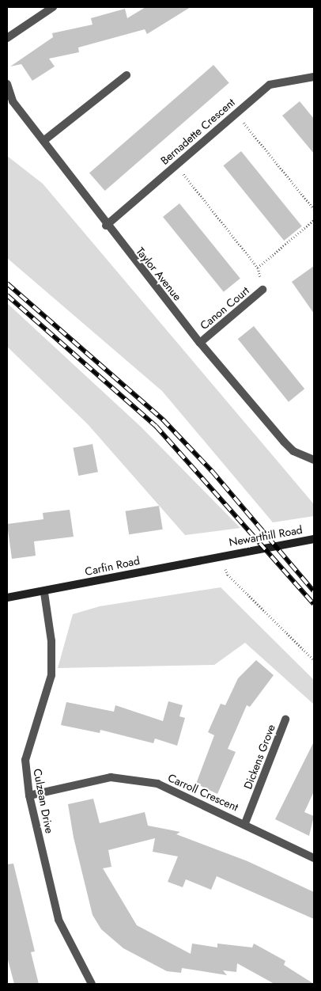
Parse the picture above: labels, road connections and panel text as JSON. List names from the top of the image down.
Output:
{
  "streets": {
    "main road": ["Newarthill Road", "Carfin Road"],
    "street": [
      "Bernadette Crescent",
      "Taylor Avenue",
      "Canon Court",
      "Dickens Grove",
      "Carroll Crescent",
      "Culzean Drive"
    ]
  },
  "crossings": [
    ["Bernadette Crescent", "Taylor Avenue"],
    ["Taylor Avenue", "Canon Court"],
    ["Newarthill Road", "Carfin Road"],
    ["Carfin Road", "Culzean Drive"],
    ["Dickens Grove", "Carroll Crescent"],
    ["Carroll Crescent", "Culzean Drive"]
  ]
}
